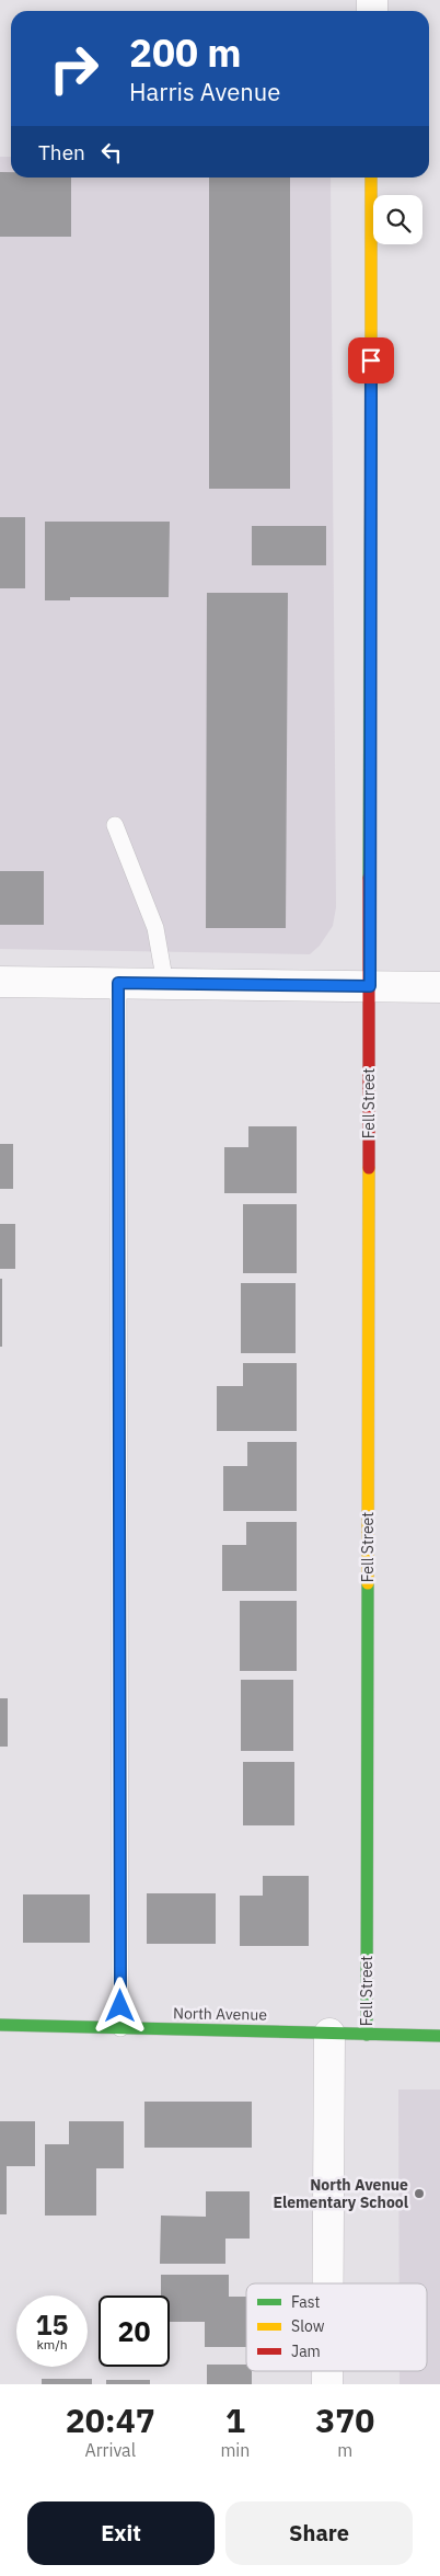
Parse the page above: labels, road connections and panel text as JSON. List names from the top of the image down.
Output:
{
  "streets": {
    "street": ["Fell Street", "North Avenue"]
  },
  "crossings": [
    ["Fell Street", "North Avenue"]
  ],
  "places": ["North Avenue Elementary School"],
  "legend": ["Fast", "Slow", "Jam"],
  "page": {
    "turn": ["200 m", "Harris Avenue"],
    "then": "Then",
    "speed": "15 km/h",
    "limit": "20",
    "eta": [
      "20:47",
      "Arrival",
      "1",
      "min",
      "370",
      "m"
    ],
    "buttons": ["Exit", "Share"]
  }
}
